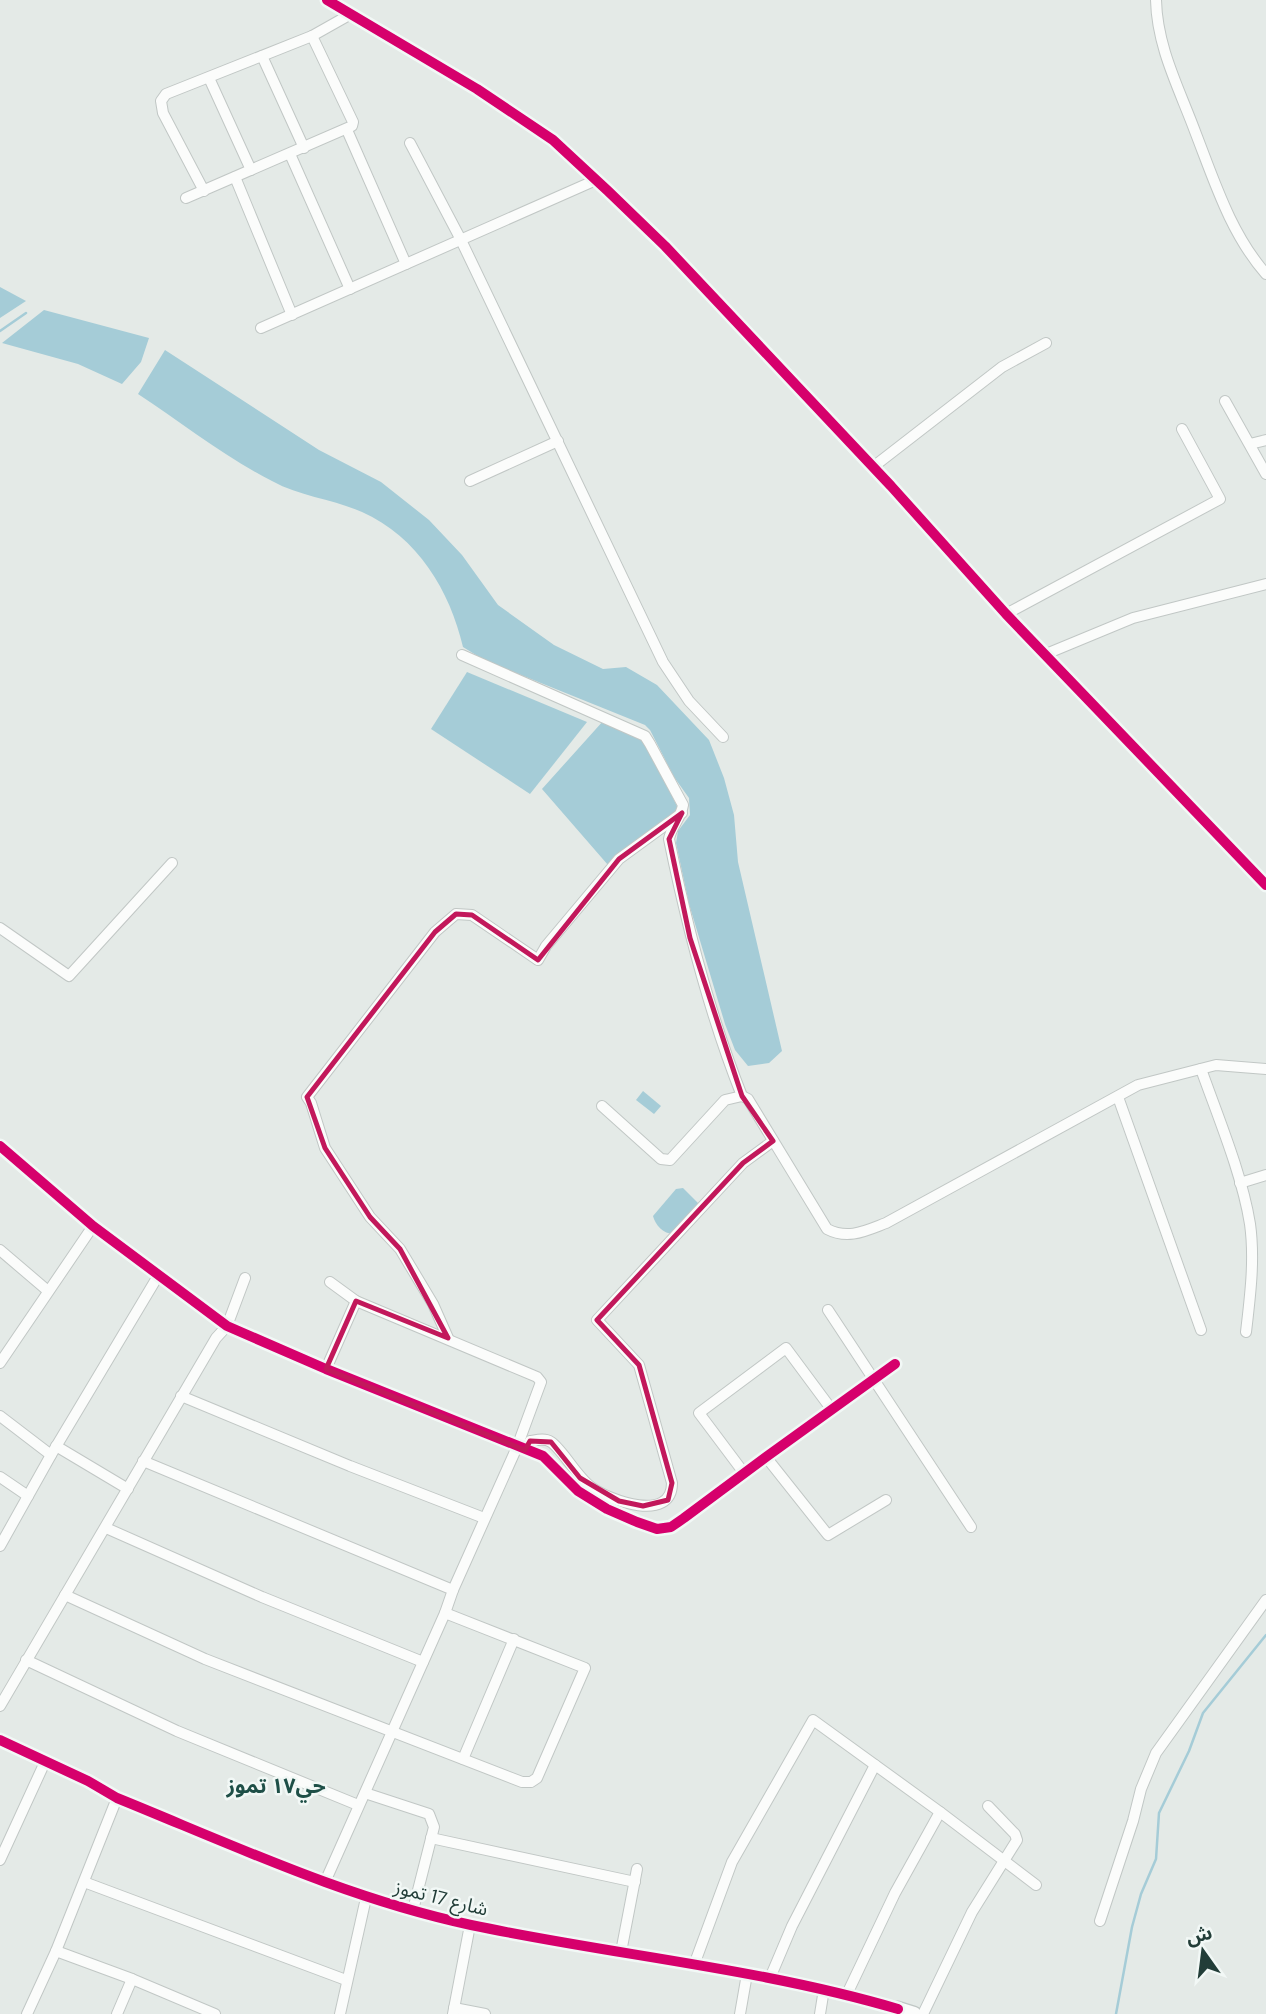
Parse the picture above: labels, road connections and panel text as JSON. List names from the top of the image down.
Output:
{
  "streets": {
    "main road": ["شارع 17 تموز"]
  },
  "districts": ["حي۱۷ تموز"],
  "north": "top"
}
